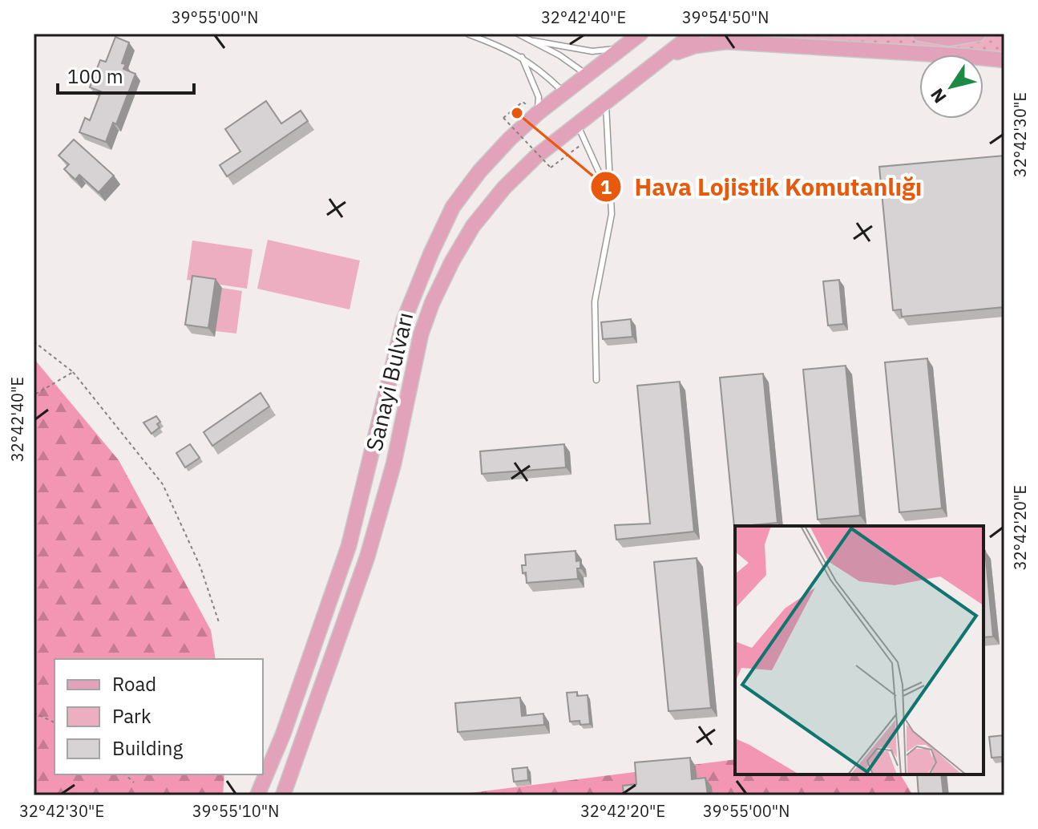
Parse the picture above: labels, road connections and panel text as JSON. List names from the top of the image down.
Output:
{
  "streets": {
    "main road": ["Sanayi Bulvarı"]
  },
  "places": ["Hava Lojistik Komutanlığı"],
  "legend": ["Road", "Park", "Building"],
  "scale_bar": "100 m",
  "north": "bottom left",
  "coordinates": [
    "39°55'00\"N",
    "32°42'40\"E",
    "39°54'50\"N",
    "32°42'30\"E",
    "32°42'20\"E",
    "39°55'10\"N"
  ]
}
